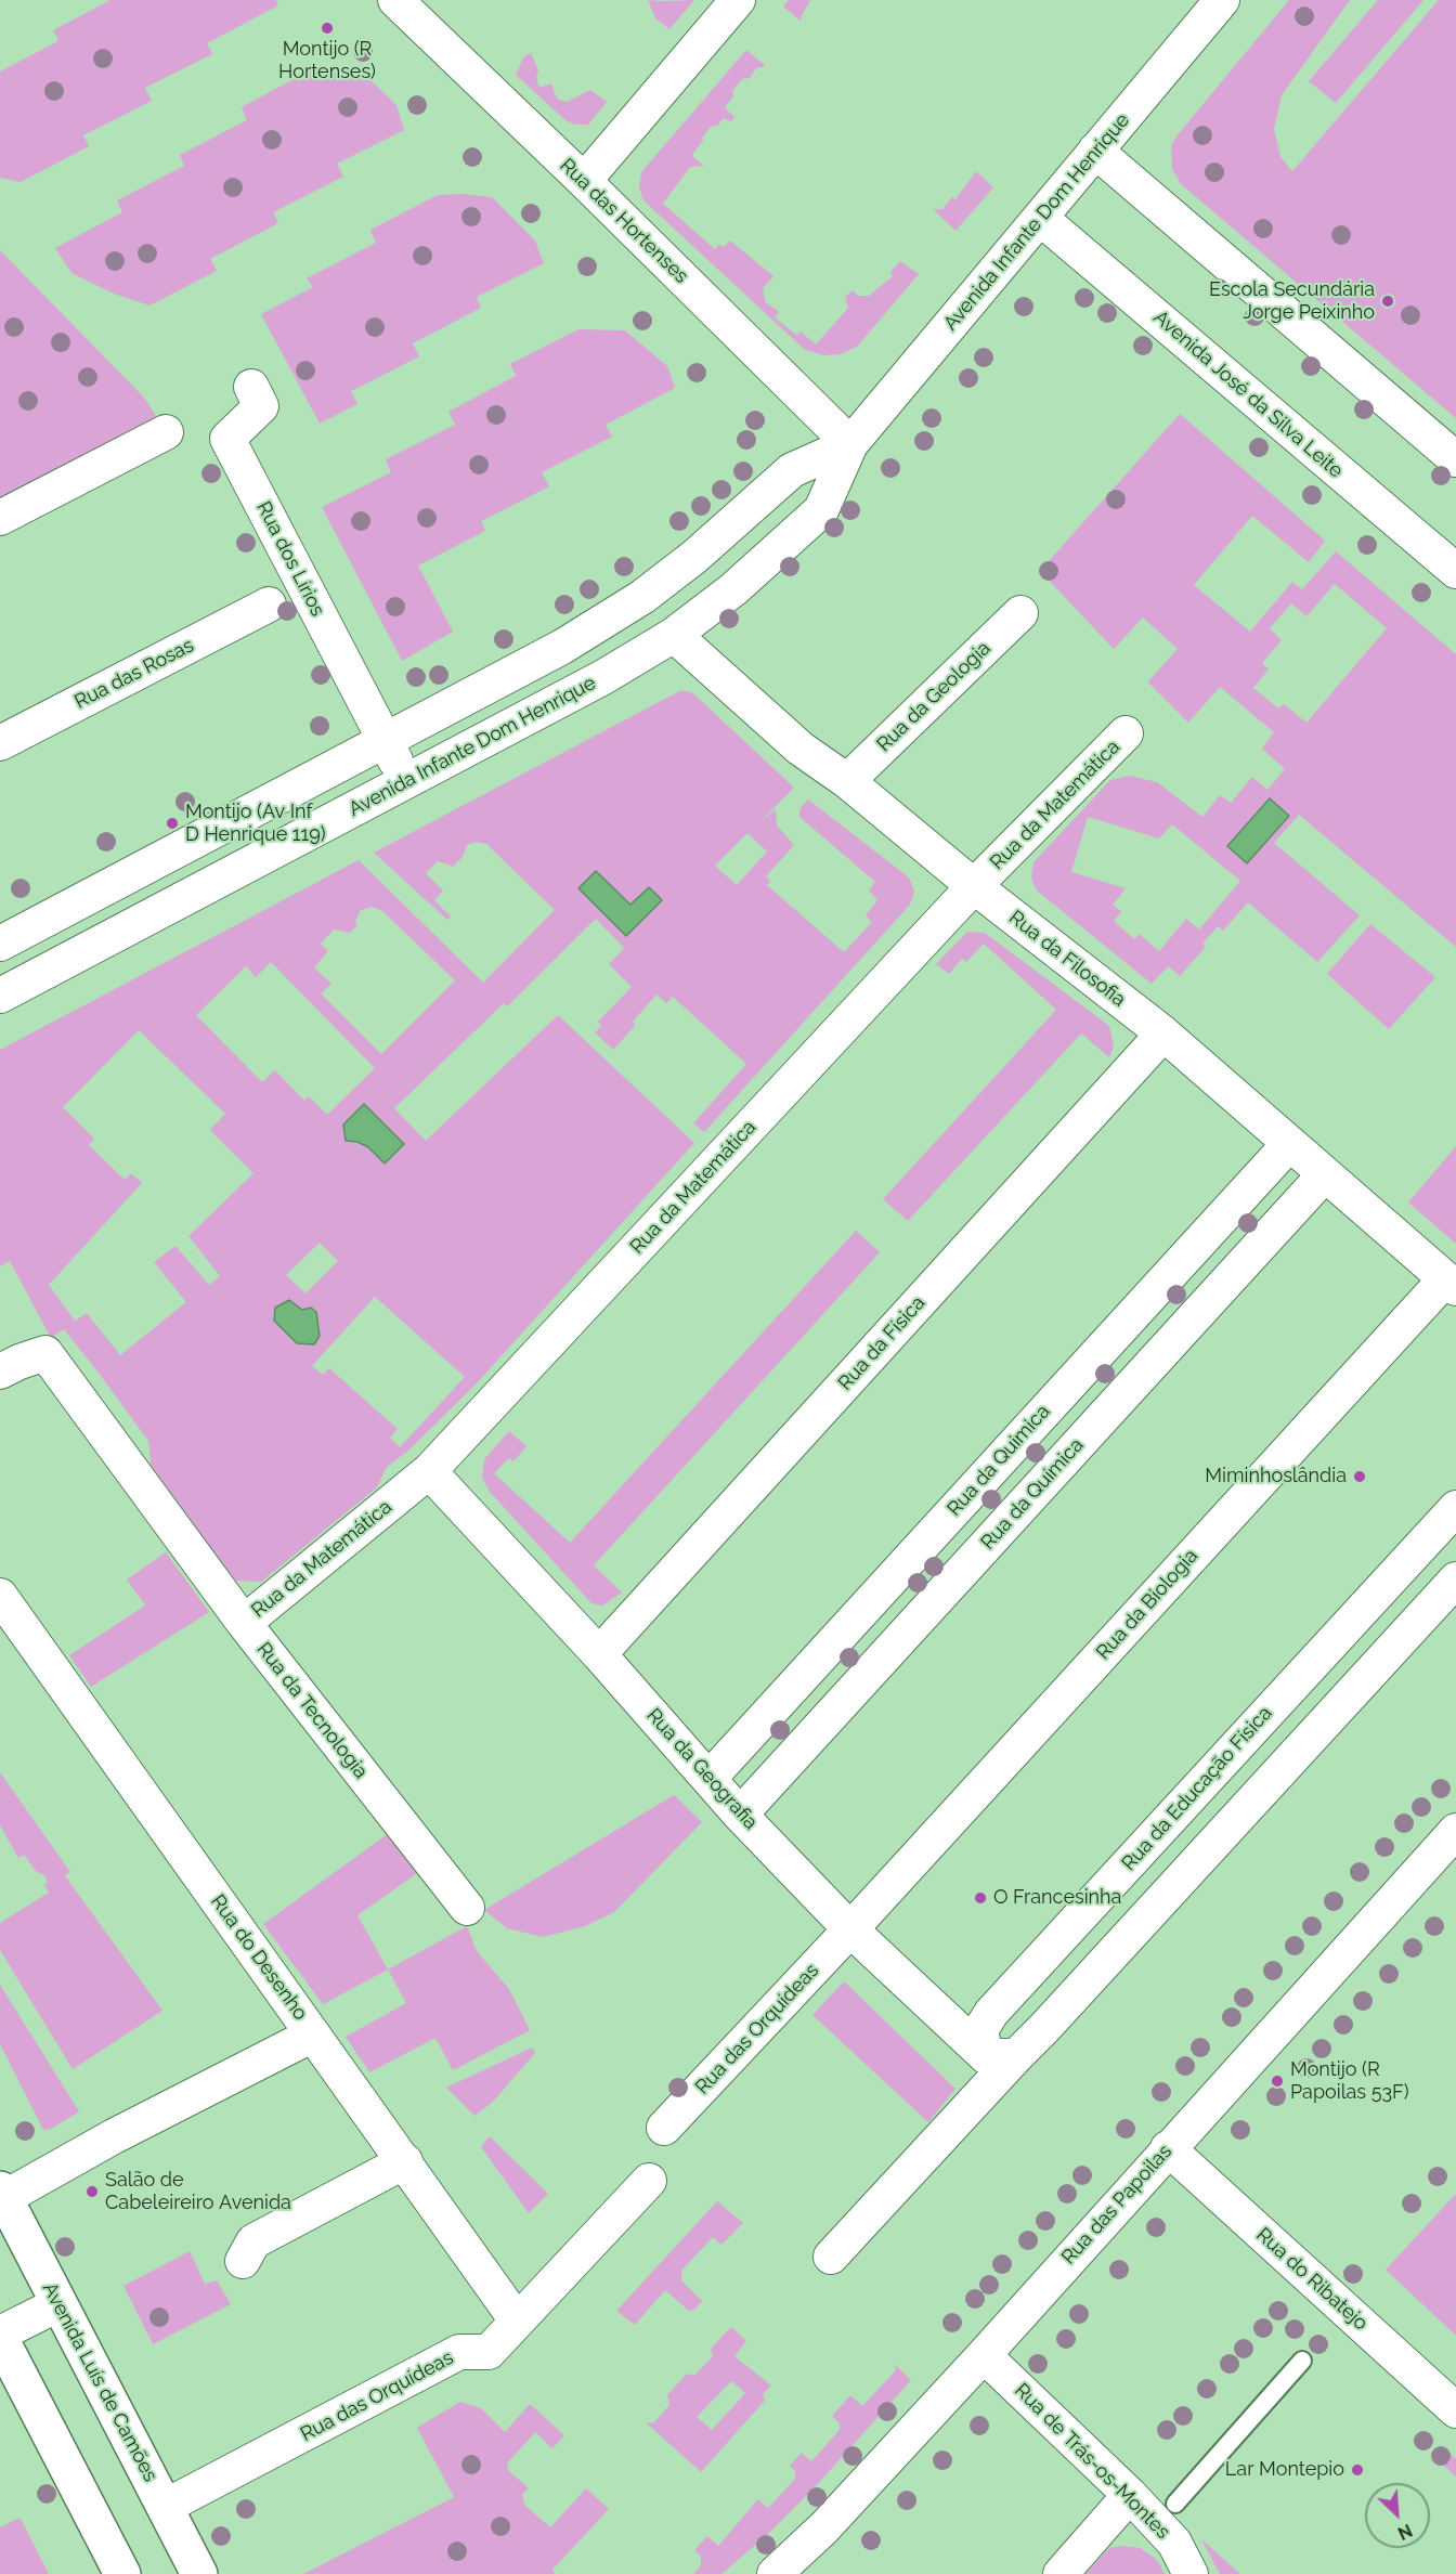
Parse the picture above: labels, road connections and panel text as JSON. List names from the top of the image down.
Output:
{
  "streets": {
    "main road": ["Avenida Luís de Camões"],
    "street": [
      "Rua das Hortenses",
      "Avenida Infante Dom Henrique",
      "Avenida José da Silva Leite",
      "Rua dos Lírios",
      "Rua das Rosas",
      "Rua da Geologia",
      "Rua da Matemática",
      "Rua da Filosofia",
      "Rua da Física",
      "Rua da Quimica",
      "Rua da Química",
      "Rua da Biologia",
      "Rua da Tecnologia",
      "Rua da Geografia",
      "Rua da Educação Física",
      "Rua do Desenho",
      "Rua das Orquídeas",
      "Rua das Papoilas",
      "Rua do Ribatejo",
      "Rua de Trás-os-Montes"
    ]
  },
  "crossings": [
    ["Rua das Hortenses", "Avenida Infante Dom Henrique"],
    ["Avenida Infante Dom Henrique", "Avenida José da Silva Leite"],
    ["Avenida Infante Dom Henrique", "Rua dos Lírios"],
    ["Avenida Infante Dom Henrique", "Rua da Filosofia"],
    ["Rua da Geologia", "Rua da Filosofia"],
    ["Rua da Matemática", "Rua da Filosofia"],
    ["Rua da Matemática", "Rua da Tecnologia"],
    ["Rua da Matemática", "Rua da Geografia"],
    ["Rua da Filosofia", "Rua da Física"],
    ["Rua da Filosofia", "Rua da Quimica"],
    ["Rua da Filosofia", "Rua da Química"],
    ["Rua da Filosofia", "Rua da Biologia"],
    ["Rua da Física", "Rua da Geografia"],
    ["Rua da Quimica", "Rua da Geografia"],
    ["Rua da Química", "Rua da Geografia"],
    ["Rua da Biologia", "Rua da Geografia"],
    ["Rua da Biologia", "Rua das Orquídeas"],
    ["Rua da Geografia", "Rua da Educação Física"],
    ["Rua da Geografia", "Rua das Orquídeas"],
    ["Rua do Desenho", "Rua das Orquídeas"],
    ["Rua das Orquídeas", "Avenida Luís de Camões"],
    ["Rua das Papoilas", "Rua do Ribatejo"],
    ["Rua das Papoilas", "Rua de Trás-os-Montes"]
  ],
  "places": [
    "Montijo (R Hortenses)",
    "Escola Secundária Jorge Peixinho",
    "Montijo (Av Inf D Henrique 119)",
    "Miminhoslândia",
    "O Francesinha",
    "Montijo (R Papoilas 53F)",
    "Salão de Cabeleireiro Avenida",
    "Lar Montepio"
  ],
  "north": "bottom right"
}
